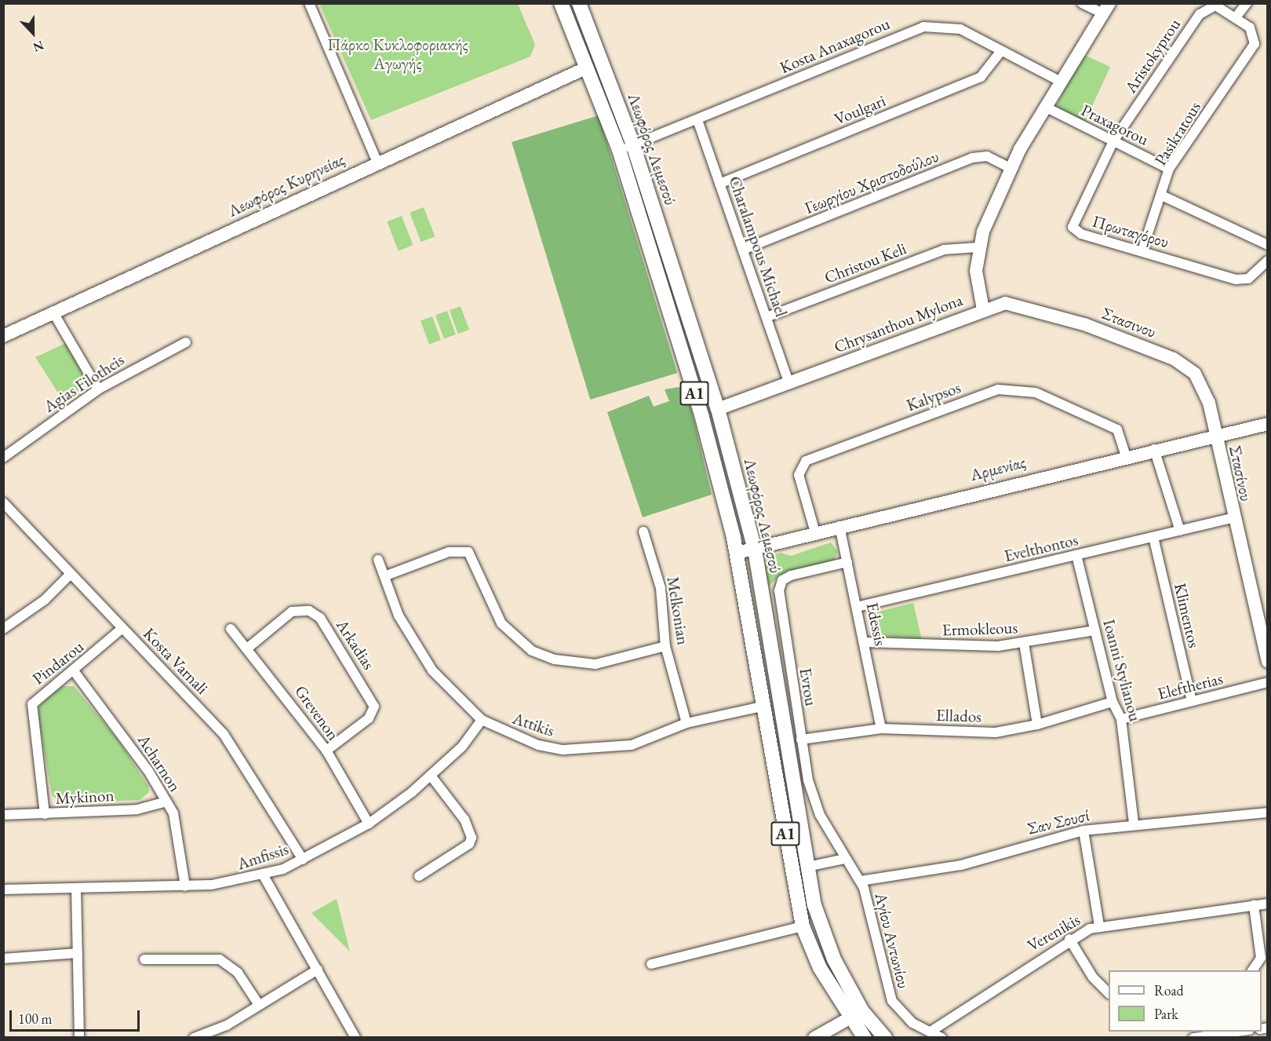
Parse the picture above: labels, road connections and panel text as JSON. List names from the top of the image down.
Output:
{
  "streets": {
    "main road": [
      "Λεωφόρος Λεμεσού",
      "Λεωφόρος Κυρηνείας",
      "Στασινου",
      "Chrysanthou Mylona",
      "A1",
      "Αρμενίας",
      "Στασίνου"
    ],
    "street": [
      "Kosta Anaxagorou",
      "Aristokyprou",
      "Voulgari",
      "Praxagorou",
      "Pasikratous",
      "Γεωργίου Χριστοδούλου",
      "Πρωταγόρου",
      "Charalampous Michael",
      "Christou Keli",
      "Agias Filotheis",
      "Kalypsos",
      "Evelthontos",
      "Melkonian",
      "Klimentos",
      "Edessis",
      "Ermokleous",
      "Arkadias",
      "Kosta Varnali",
      "Pindarou",
      "Ioanni Stylianou",
      "Eleftherias",
      "Evrou",
      "Grevenon",
      "Ellados",
      "Attikis",
      "Acharnon",
      "Mykinon",
      "Σαν Σουσί",
      "Amfissis",
      "Verenikis",
      "Αγίου Αντωνίου"
    ]
  },
  "crossings": [
    ["Kosta Anaxagorou", "Voulgari"],
    ["Kosta Anaxagorou", "Λεωφόρος Λεμεσού"],
    ["Kosta Anaxagorou", "Charalampous Michael"],
    ["Kosta Anaxagorou", "Chrysanthou Mylona"],
    ["Aristokyprou", "Praxagorou"],
    ["Aristokyprou", "Pasikratous"],
    ["Aristokyprou", "Πρωταγόρου"],
    ["Voulgari", "Charalampous Michael"],
    ["Praxagorou", "Pasikratous"],
    ["Praxagorou", "Πρωταγόρου"],
    ["Praxagorou", "Chrysanthou Mylona"],
    ["Pasikratous", "Πρωταγόρου"],
    ["Λεωφόρος Λεμεσού", "Λεωφόρος Κυρηνείας"],
    ["Λεωφόρος Λεμεσού", "Chrysanthou Mylona"],
    ["Λεωφόρος Λεμεσού", "Αρμενίας"],
    ["Λεωφόρος Λεμεσού", "Attikis"],
    ["Γεωργίου Χριστοδούλου", "Charalampous Michael"],
    ["Γεωργίου Χριστοδούλου", "Chrysanthou Mylona"],
    ["Charalampous Michael", "Christou Keli"],
    ["Charalampous Michael", "Chrysanthou Mylona"],
    ["Christou Keli", "Chrysanthou Mylona"],
    ["Στασινου", "Chrysanthou Mylona"],
    ["Στασινου", "Αρμενίας"],
    ["Στασινου", "Στασίνου"],
    ["Kalypsos", "Αρμενίας"],
    ["Αρμενίας", "Στασίνου"],
    ["Αρμενίας", "Edessis"],
    ["Στασίνου", "Evelthontos"],
    ["Evelthontos", "Klimentos"],
    ["Evelthontos", "Edessis"],
    ["Evelthontos", "Ioanni Stylianou"],
    ["Melkonian", "Attikis"],
    ["Klimentos", "Eleftherias"],
    ["Edessis", "Ermokleous"],
    ["Edessis", "Evrou"],
    ["Edessis", "Ellados"],
    ["Ermokleous", "Ioanni Stylianou"],
    ["Arkadias", "Grevenon"],
    ["Kosta Varnali", "Pindarou"],
    ["Kosta Varnali", "Amfissis"],
    ["Pindarou", "Acharnon"],
    ["Pindarou", "Mykinon"],
    ["Ioanni Stylianou", "Eleftherias"],
    ["Ioanni Stylianou", "Ellados"],
    ["Ioanni Stylianou", "Σαν Σουσί"],
    ["Evrou", "Ellados"],
    ["Evrou", "Αγίου Αντωνίου"],
    ["Grevenon", "Amfissis"],
    ["Attikis", "Amfissis"],
    ["Acharnon", "Mykinon"],
    ["Acharnon", "Amfissis"],
    ["Σαν Σουσί", "Αγίου Αντωνίου"],
    ["Verenikis", "Αγίου Αντωνίου"]
  ],
  "parks": ["Πάρκο Κυκλοφοριακής Αγωγής"],
  "legend": ["Road", "Park"],
  "scale_bar": "100 m",
  "north": "bottom"
}
